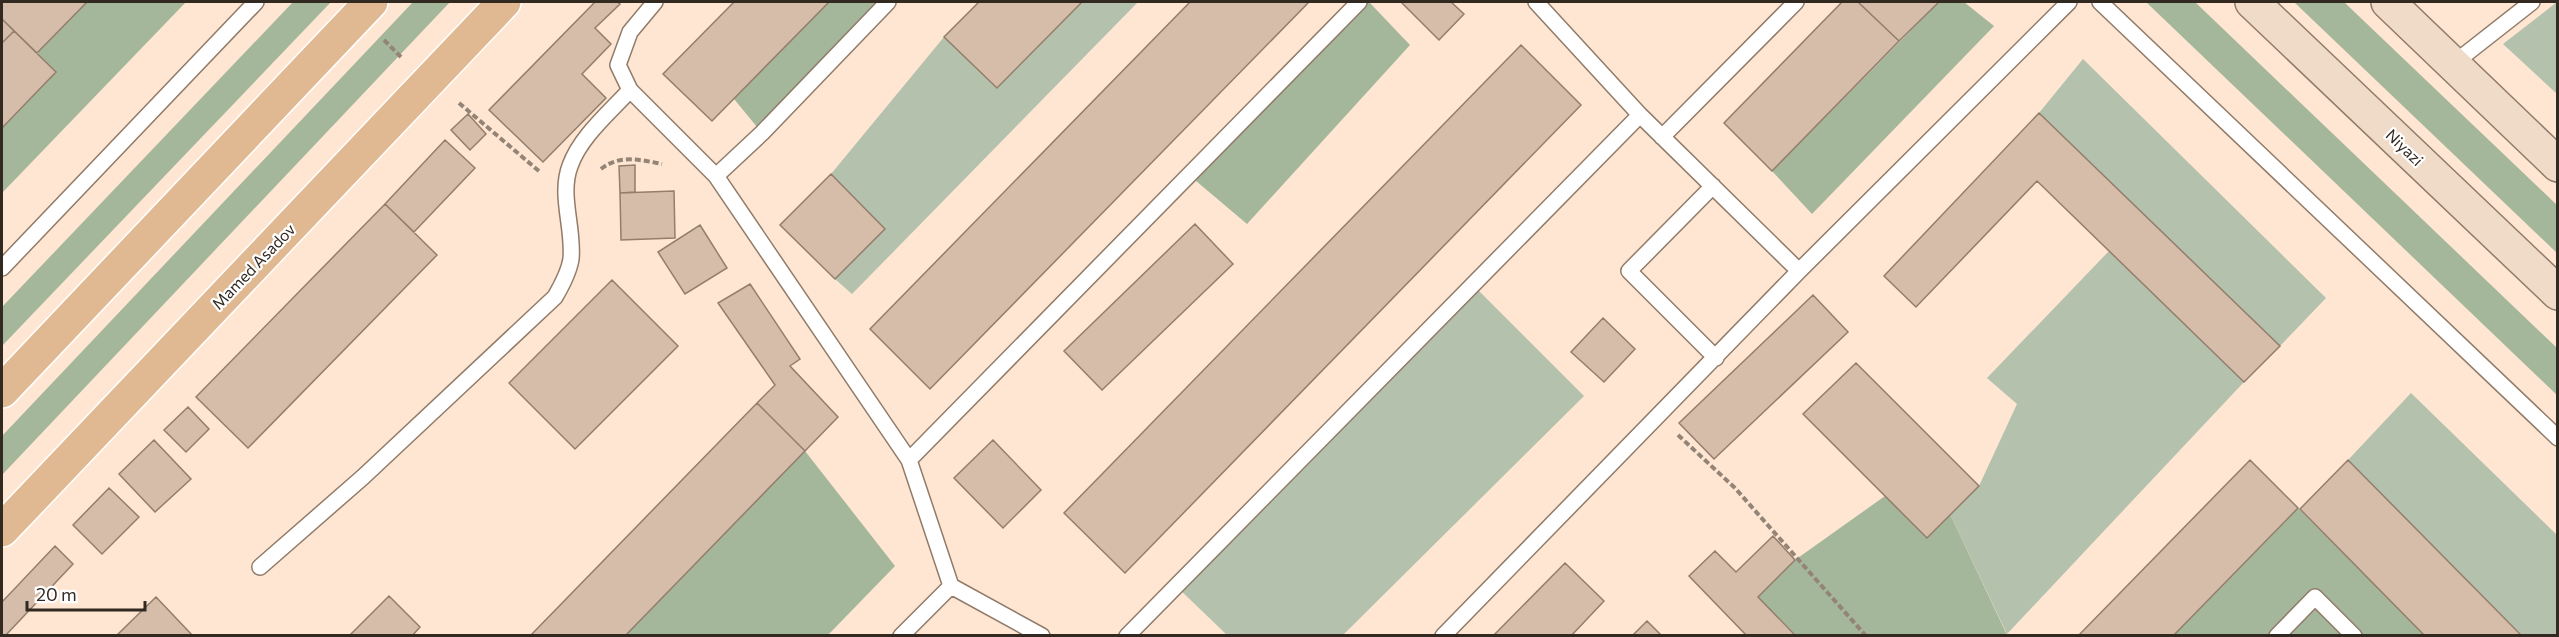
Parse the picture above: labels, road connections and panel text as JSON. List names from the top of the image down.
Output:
{
  "streets": {
    "main road": ["Niyazi", "Mamed Asadov"]
  },
  "scale_bar": "20 m"
}
